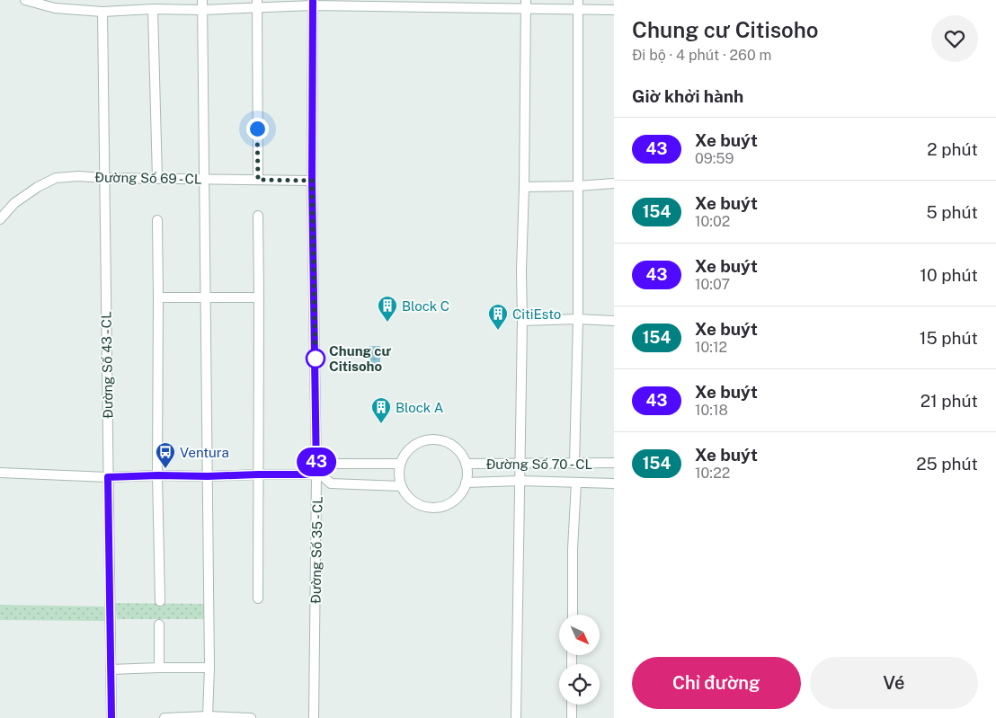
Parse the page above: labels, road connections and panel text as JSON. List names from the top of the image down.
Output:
{
  "streets": {
    "street": [
      "Đường Số 69 - CL",
      "Đường Số 43 - CL",
      "Đường Số 70 - CL",
      "Đường Số 35 - CL"
    ]
  },
  "crossings": [
    ["Đường Số 69 - CL", "Đường Số 43 - CL"],
    ["Đường Số 69 - CL", "Đường Số 35 - CL"]
  ],
  "places": {
    "building": ["Block C", "CitiEsto", "Block A"],
    "other": ["Chung cư Citisoho"],
    "bus stop": ["Ventura"]
  },
  "lines": ["bus line 43"],
  "north": "bottom right",
  "page": {
    "on_map": "43",
    "heading": [
      ["Chung cư Citisoho", "Đi bộ · 4 phút · 260 m"],
      "Giờ khởi hành"
    ],
    "list": [
      {
        "mark": "43",
        "name": "Xe buýt",
        "note": "09:59",
        "value": "2 phút"
      },
      {
        "mark": "154",
        "name": "Xe buýt",
        "note": "10:02",
        "value": "5 phút"
      },
      {
        "mark": "43",
        "name": "Xe buýt",
        "note": "10:07",
        "value": "10 phút"
      },
      {
        "mark": "154",
        "name": "Xe buýt",
        "note": "10:12",
        "value": "15 phút"
      },
      {
        "mark": "43",
        "name": "Xe buýt",
        "note": "10:18",
        "value": "21 phút"
      },
      {
        "mark": "154",
        "name": "Xe buýt",
        "note": "10:22",
        "value": "25 phút"
      }
    ],
    "buttons": ["Chỉ đường", "Vé"]
  }
}
